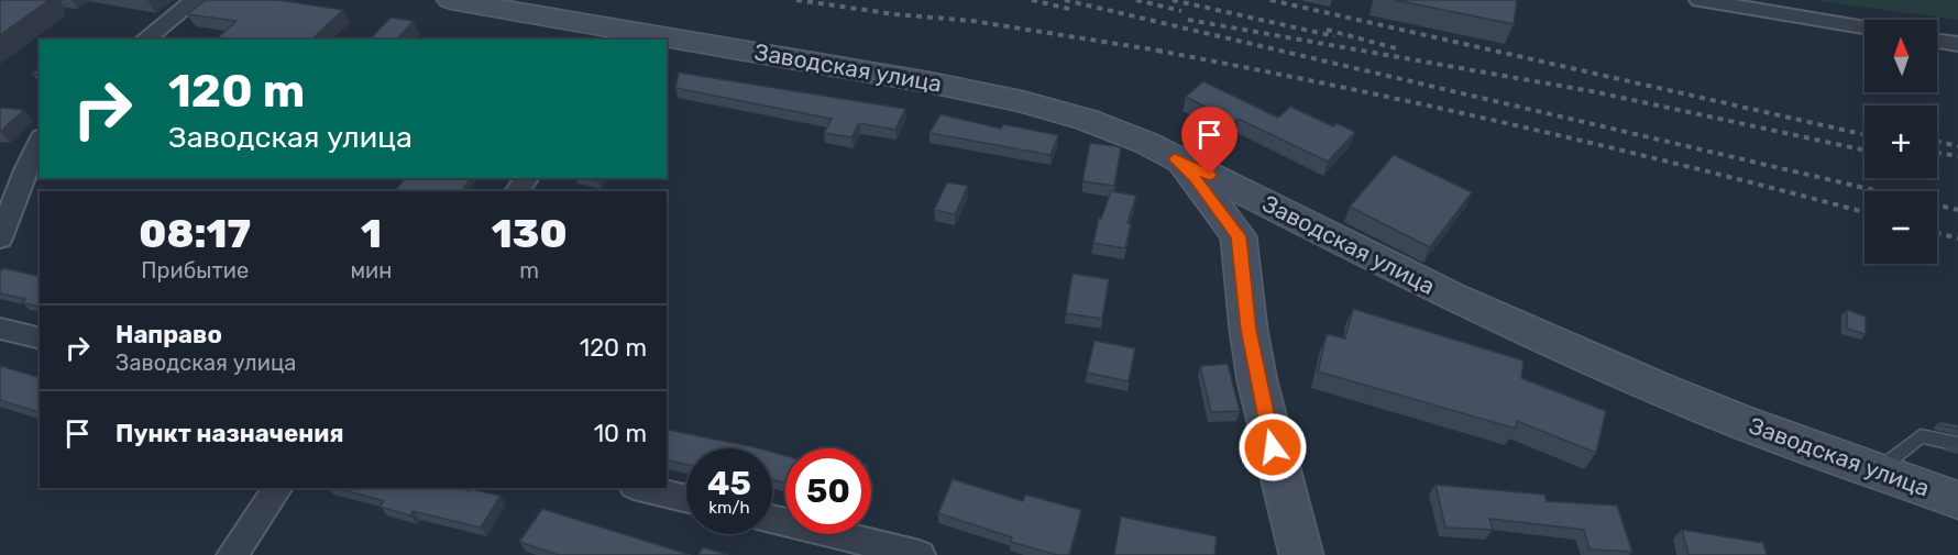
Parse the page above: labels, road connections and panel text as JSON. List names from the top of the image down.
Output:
{
  "streets": {
    "main road": ["Заводская улица"]
  },
  "north": "top",
  "page": {
    "map_buttons": ["+", "−"],
    "turn": ["120 m", "Заводская улица"],
    "eta": [
      "08:17",
      "Прибытие",
      "1",
      "мин",
      "130",
      "m"
    ],
    "list": [
      {
        "name": "Направо",
        "note": "Заводская улица",
        "value": "120 m"
      },
      {
        "name": "Пункт назначения",
        "value": "10 m"
      }
    ],
    "speed": "45 km/h",
    "limit": "50"
  }
}
